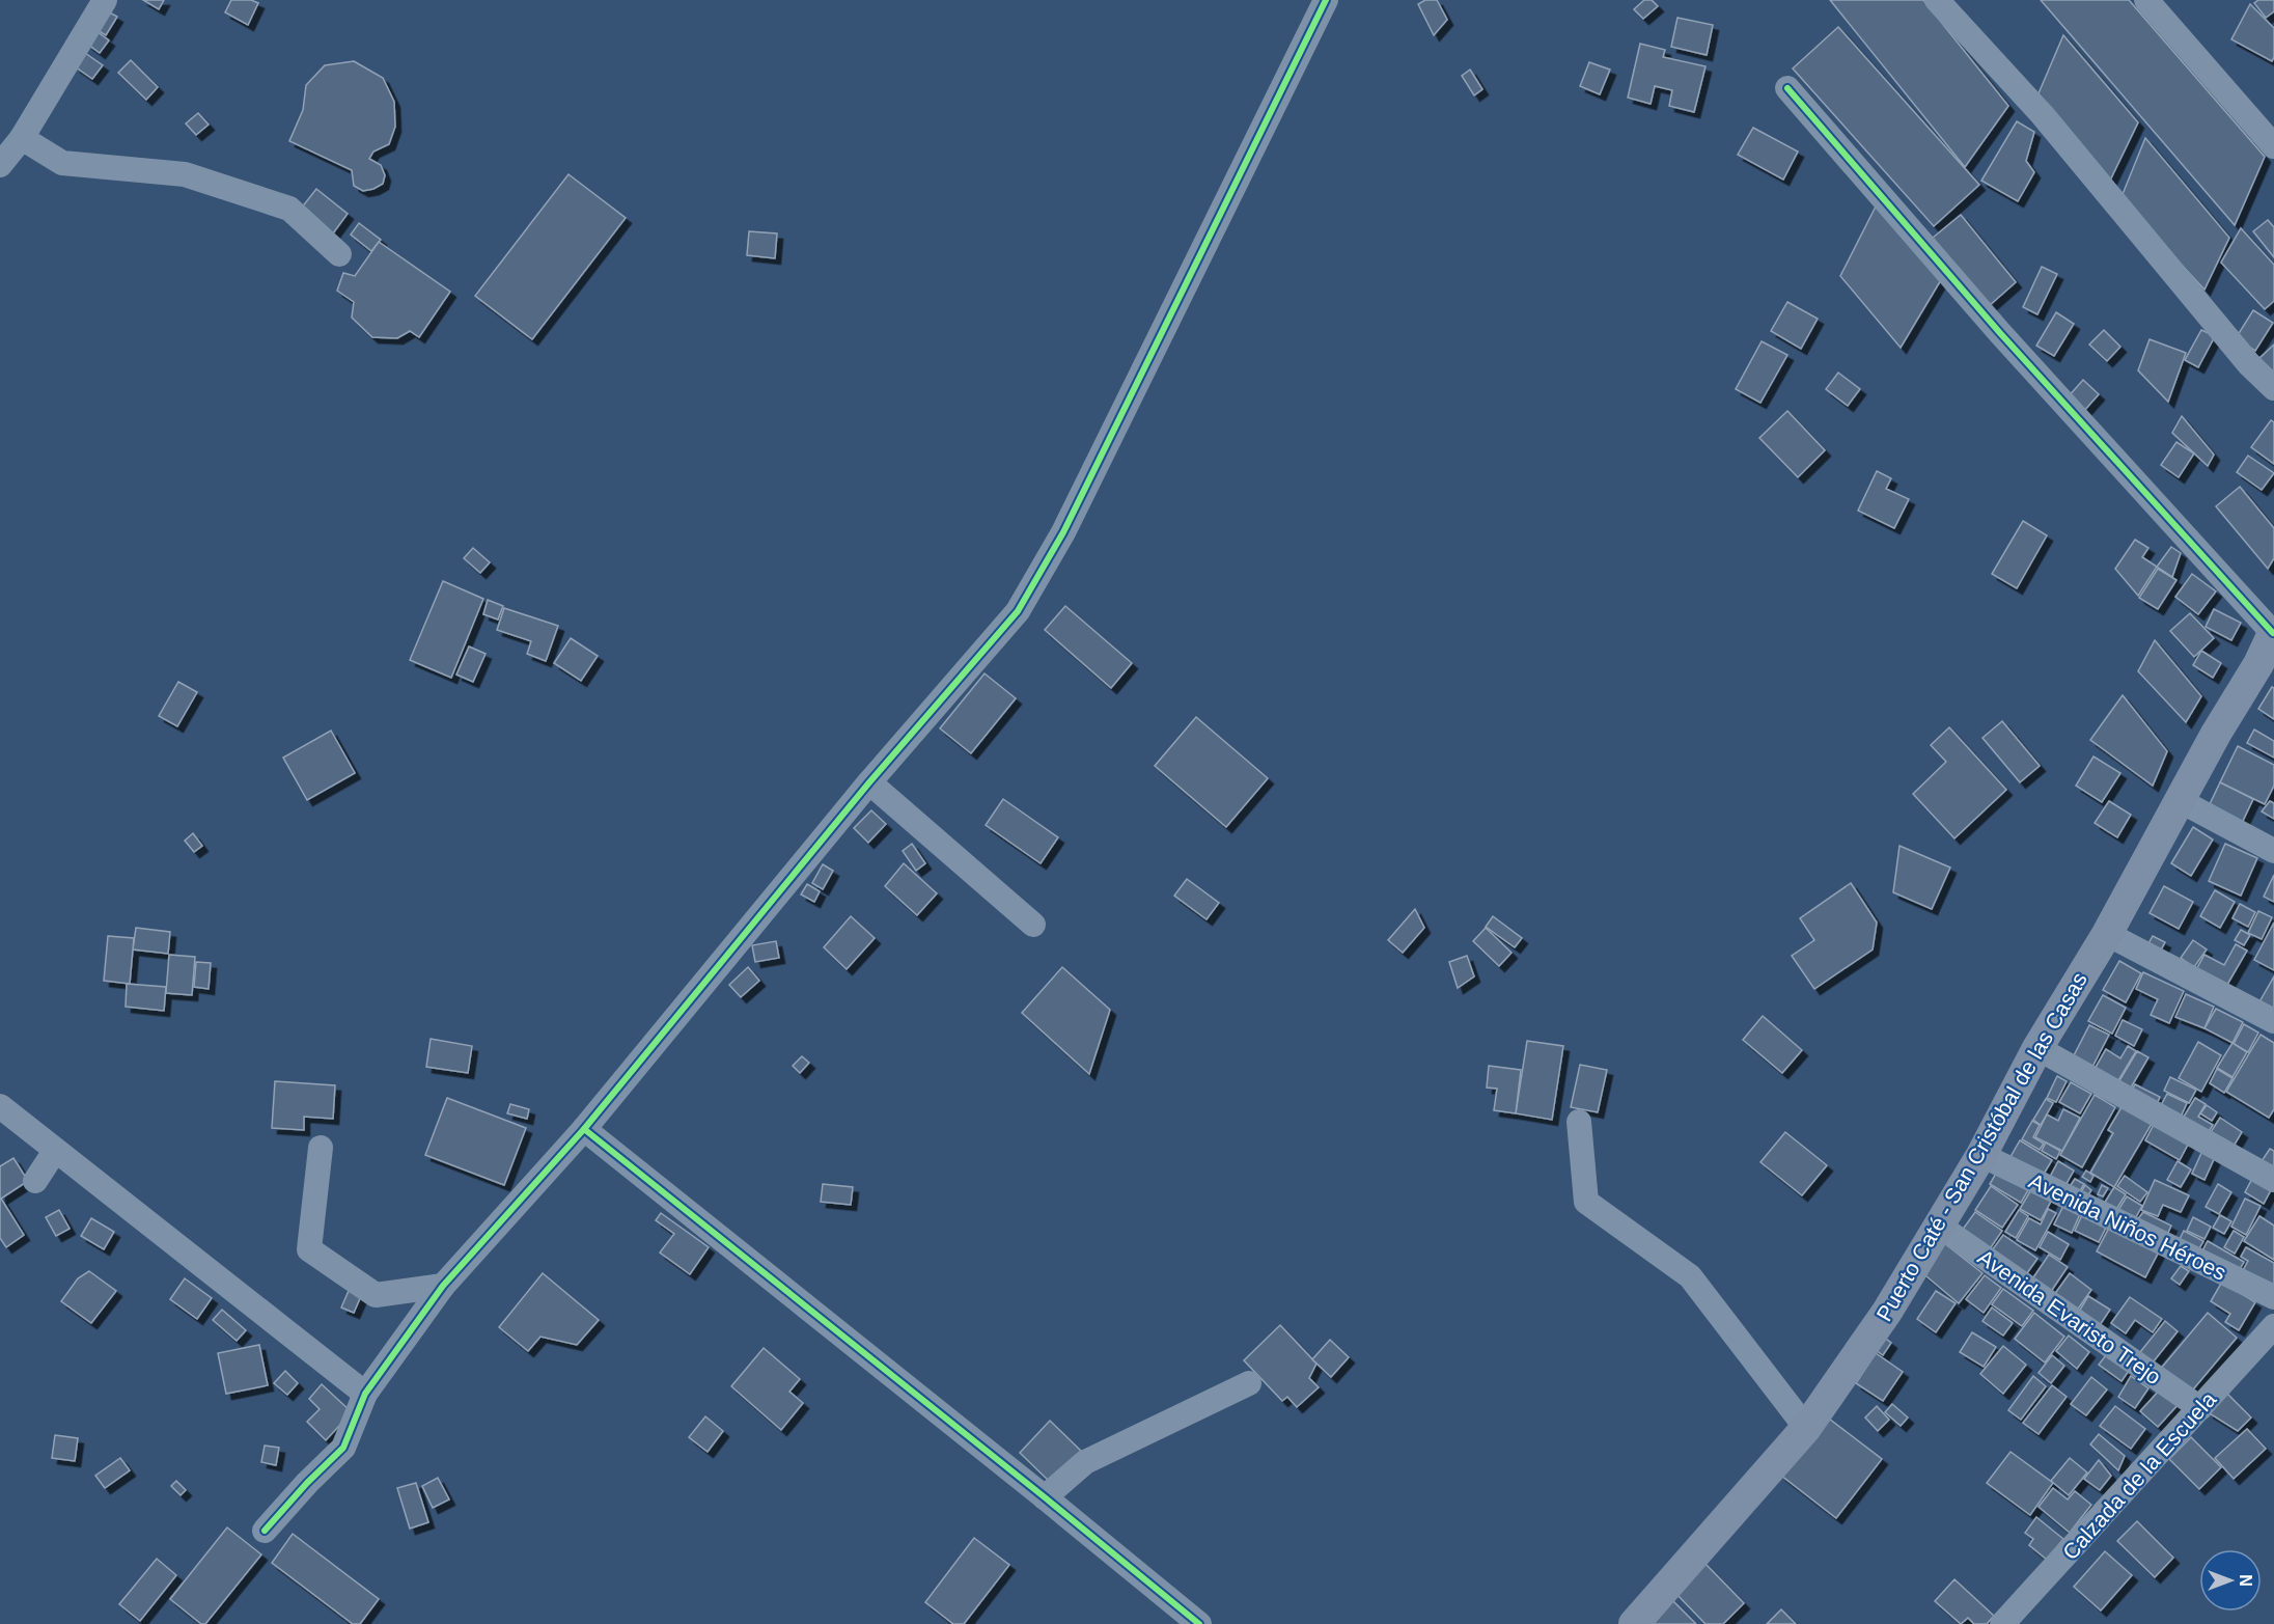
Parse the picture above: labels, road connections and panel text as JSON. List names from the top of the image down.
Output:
{
  "streets": {
    "main road": ["Puerto Caté - San Cristóbal de las Casas"],
    "street": ["Avenida Niños Héroes", "Avenida Evaristo Trejo", "Calzada de la Escuela"]
  },
  "crossings": [
    ["Puerto Caté - San Cristóbal de las Casas", "Avenida Niños Héroes"],
    ["Puerto Caté - San Cristóbal de las Casas", "Avenida Evaristo Trejo"],
    ["Avenida Evaristo Trejo", "Calzada de la Escuela"]
  ],
  "north": "right"
}
